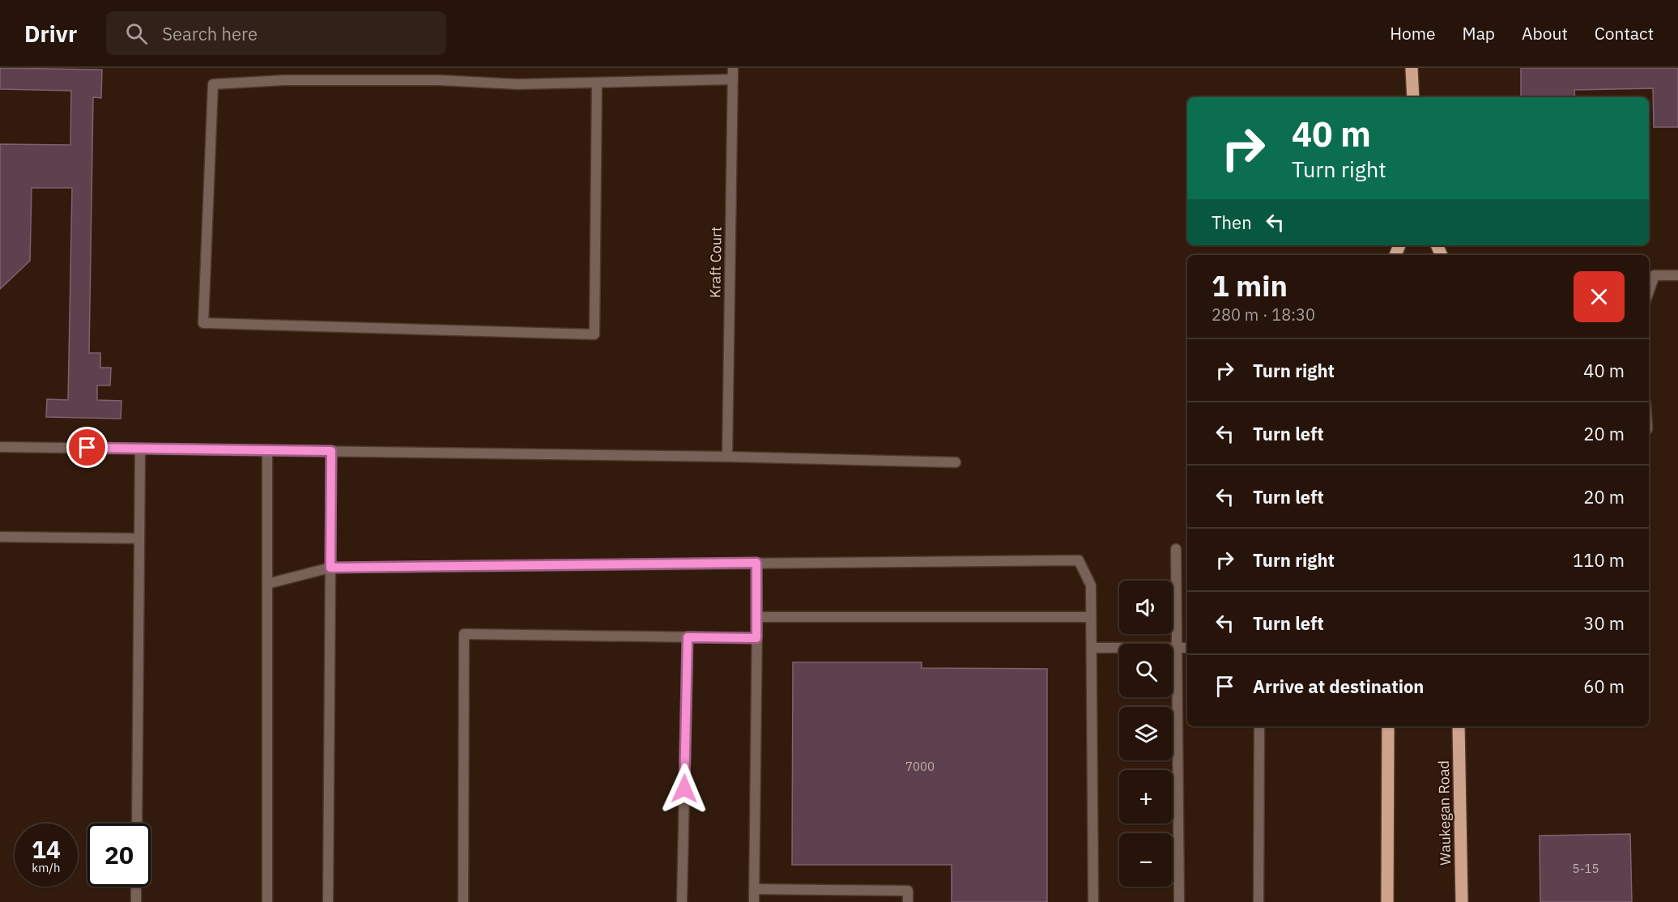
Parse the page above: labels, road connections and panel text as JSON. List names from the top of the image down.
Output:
{
  "streets": {
    "main road": ["Waukegan Road"],
    "street": ["Kraft Court"]
  },
  "house_numbers": ["7000", "5-15"],
  "page": {
    "header": "Drivr",
    "search": "Search here",
    "nav": [
      "Home",
      "Map",
      "About",
      "Contact"
    ],
    "turn": ["40 m", "Turn right"],
    "then": "Then",
    "heading": ["1 min", "280 m · 18:30"],
    "list": [
      {
        "name": "Turn right",
        "value": "40 m"
      },
      {
        "name": "Turn left",
        "value": "20 m"
      },
      {
        "name": "Turn left",
        "value": "20 m"
      },
      {
        "name": "Turn right",
        "value": "110 m"
      },
      {
        "name": "Turn left",
        "value": "30 m"
      },
      {
        "name": "Arrive at destination",
        "value": "60 m"
      }
    ],
    "map_buttons": ["+", "−"],
    "speed": "14 km/h",
    "limit": "20"
  }
}
